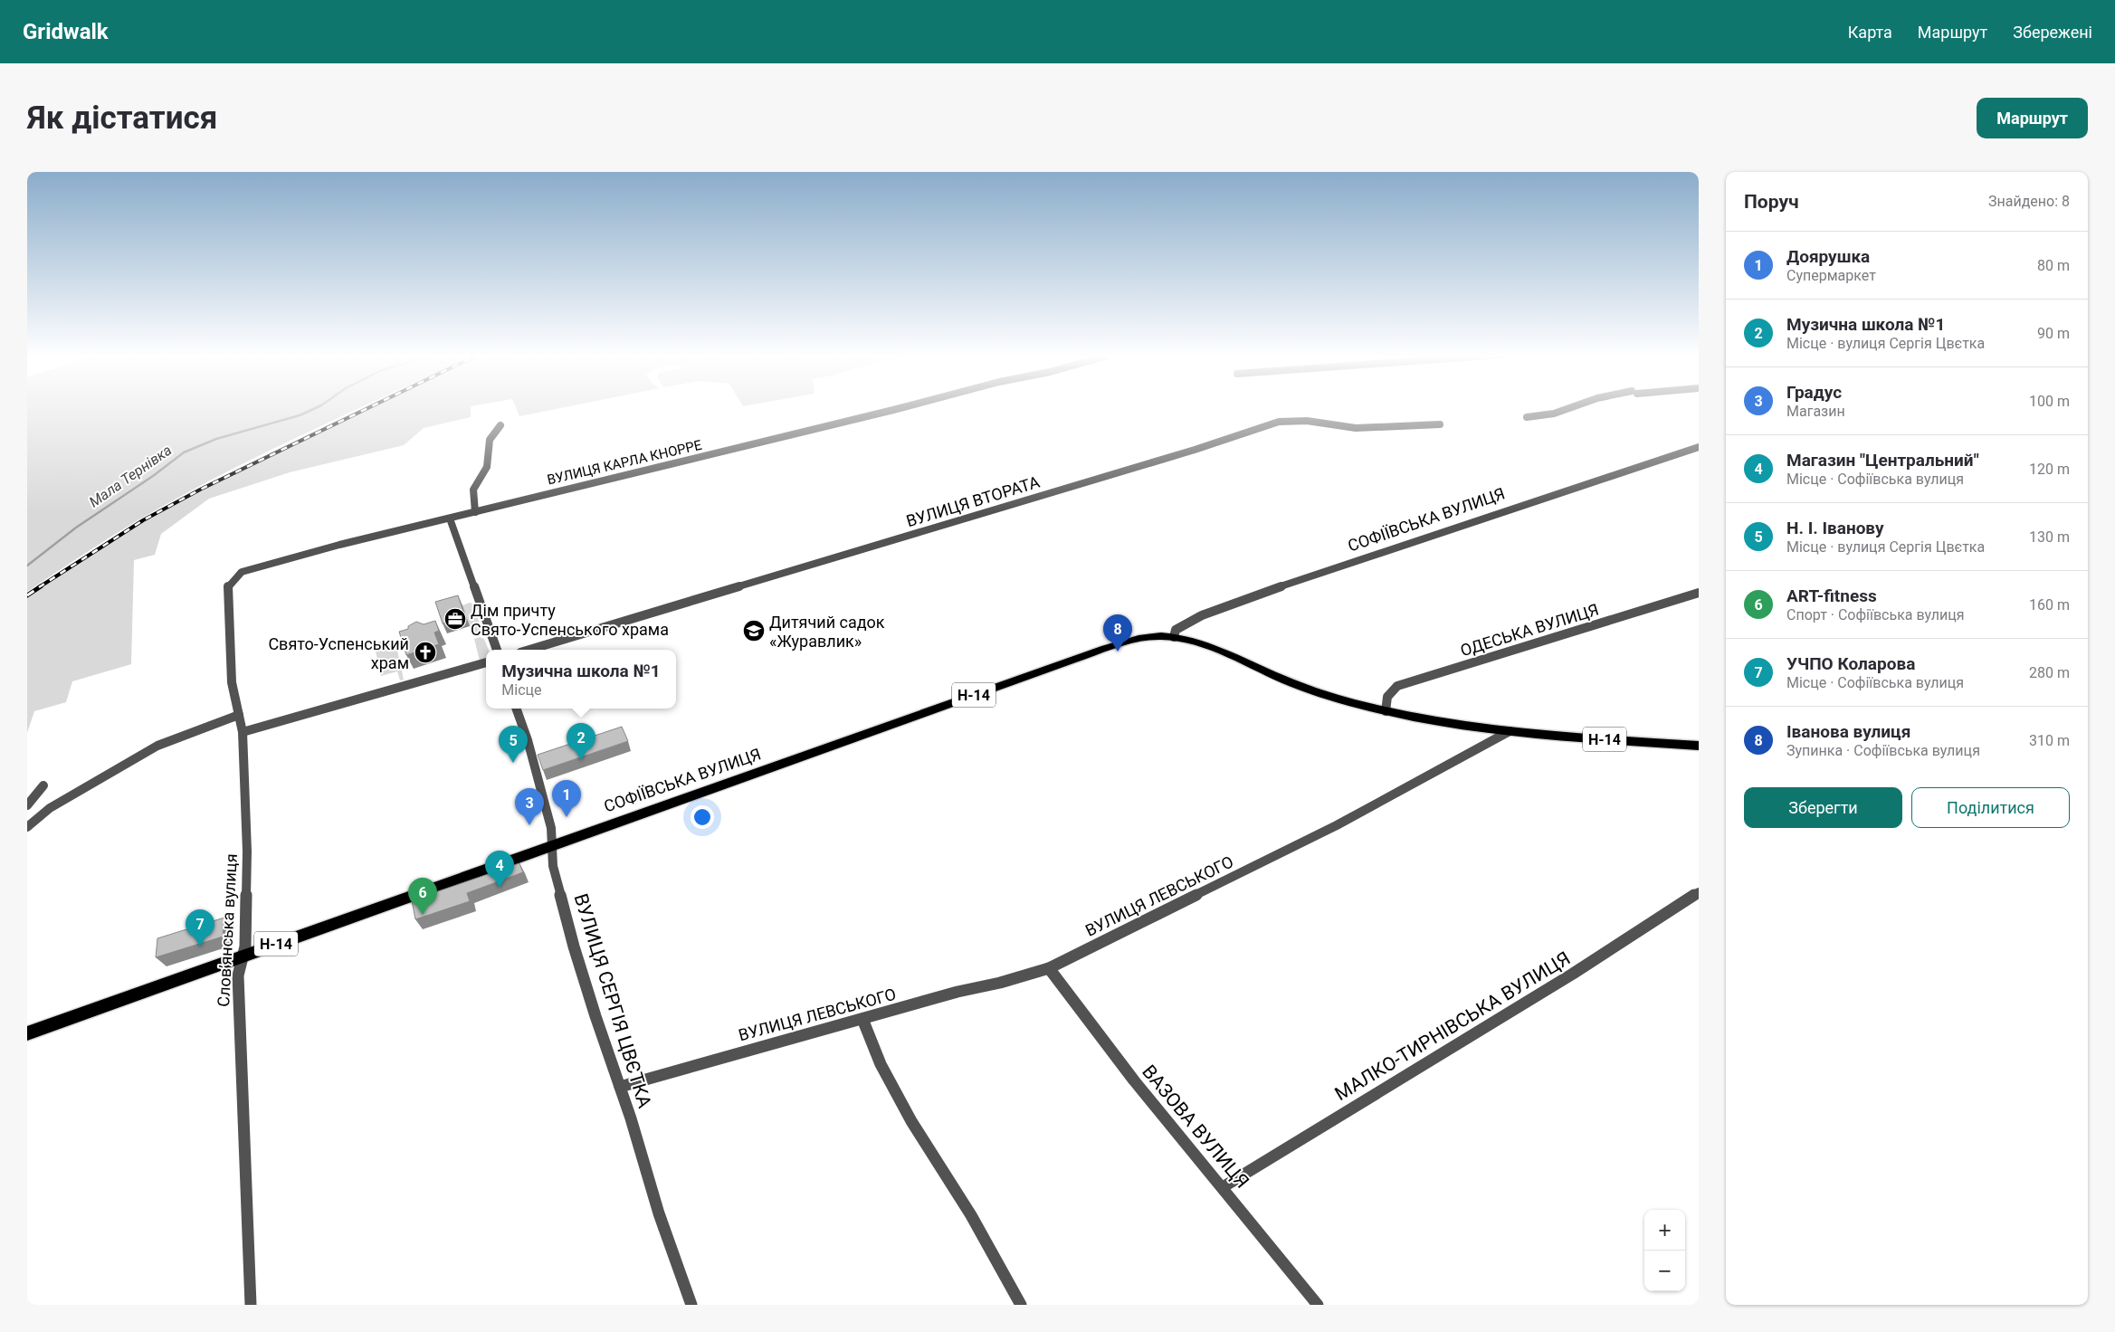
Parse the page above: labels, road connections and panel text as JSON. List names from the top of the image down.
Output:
{
  "streets": {
    "main road": ["СОФІЇВСЬКА ВУЛИЦЯ", "Н-14"],
    "street": [
      "ВУЛИЦЯ КАРЛА КНОРРЕ",
      "ВУЛИЦЯ ВТОРАТА",
      "ОДЕСЬКА ВУЛИЦЯ",
      "ВУЛИЦЯ ЛЕВСЬКОГО",
      "Словʼянська вулиця",
      "ВУЛИЦЯ СЕРГІЯ ЦВЄТКА",
      "МАЛКО-ТИРНІВСЬКА ВУЛИЦЯ",
      "ВАЗОВА ВУЛИЦЯ"
    ]
  },
  "crossings": [
    ["ВУЛИЦЯ КАРЛА КНОРРЕ", "Словʼянська вулиця"],
    ["СОФІЇВСЬКА ВУЛИЦЯ", "ОДЕСЬКА ВУЛИЦЯ"],
    ["СОФІЇВСЬКА ВУЛИЦЯ", "Н-14"],
    ["СОФІЇВСЬКА ВУЛИЦЯ", "ВУЛИЦЯ ЛЕВСЬКОГО"],
    ["СОФІЇВСЬКА ВУЛИЦЯ", "Словʼянська вулиця"],
    ["СОФІЇВСЬКА ВУЛИЦЯ", "ВУЛИЦЯ СЕРГІЯ ЦВЄТКА"],
    ["Н-14", "ВУЛИЦЯ ЛЕВСЬКОГО"],
    ["ВУЛИЦЯ ЛЕВСЬКОГО", "ВУЛИЦЯ СЕРГІЯ ЦВЄТКА"],
    ["ВУЛИЦЯ ЛЕВСЬКОГО", "ВАЗОВА ВУЛИЦЯ"],
    ["МАЛКО-ТИРНІВСЬКА ВУЛИЦЯ", "ВАЗОВА ВУЛИЦЯ"]
  ],
  "water": ["Мала Тернівка"],
  "places": {
    "office": ["Дім причту Свято-Успенського храма"],
    "school or university": ["Дитячий садок «Журавлик»"],
    "church": ["Свято-Успенський храм"]
  },
  "page": {
    "header": "Gridwalk",
    "nav": ["Карта", "Маршрут", "Збережені"],
    "buttons": [
      "Маршрут",
      ["Зберегти", "Поділитися"]
    ],
    "title": "Як дістатися",
    "heading": ["Поруч", "Знайдено: 8"],
    "list": [
      {
        "mark": "1",
        "name": "Доярушка",
        "note": "Супермаркет",
        "value": "80 m"
      },
      {
        "mark": "2",
        "name": "Музична школа №1",
        "note": "Місце · вулиця Сергія Цвєтка",
        "value": "90 m"
      },
      {
        "mark": "3",
        "name": "Градус",
        "note": "Магазин",
        "value": "100 m"
      },
      {
        "mark": "4",
        "name": "Магазин \"Центральний\"",
        "note": "Місце · Софіївська вулиця",
        "value": "120 m"
      },
      {
        "mark": "5",
        "name": "Н. І. Іванову",
        "note": "Місце · вулиця Сергія Цвєтка",
        "value": "130 m"
      },
      {
        "mark": "6",
        "name": "ART-fitness",
        "note": "Спорт · Софіївська вулиця",
        "value": "160 m"
      },
      {
        "mark": "7",
        "name": "УЧПО Коларова",
        "note": "Місце · Софіївська вулиця",
        "value": "280 m"
      },
      {
        "mark": "8",
        "name": "Іванова вулиця",
        "note": "Зупинка · Софіївська вулиця",
        "value": "310 m"
      }
    ],
    "pins": [
      "8",
      "2",
      "5",
      "1",
      "3",
      "4",
      "6",
      "7"
    ],
    "popup": ["Музична школа №1", "Місце"],
    "map_buttons": ["+", "−"]
  }
}
